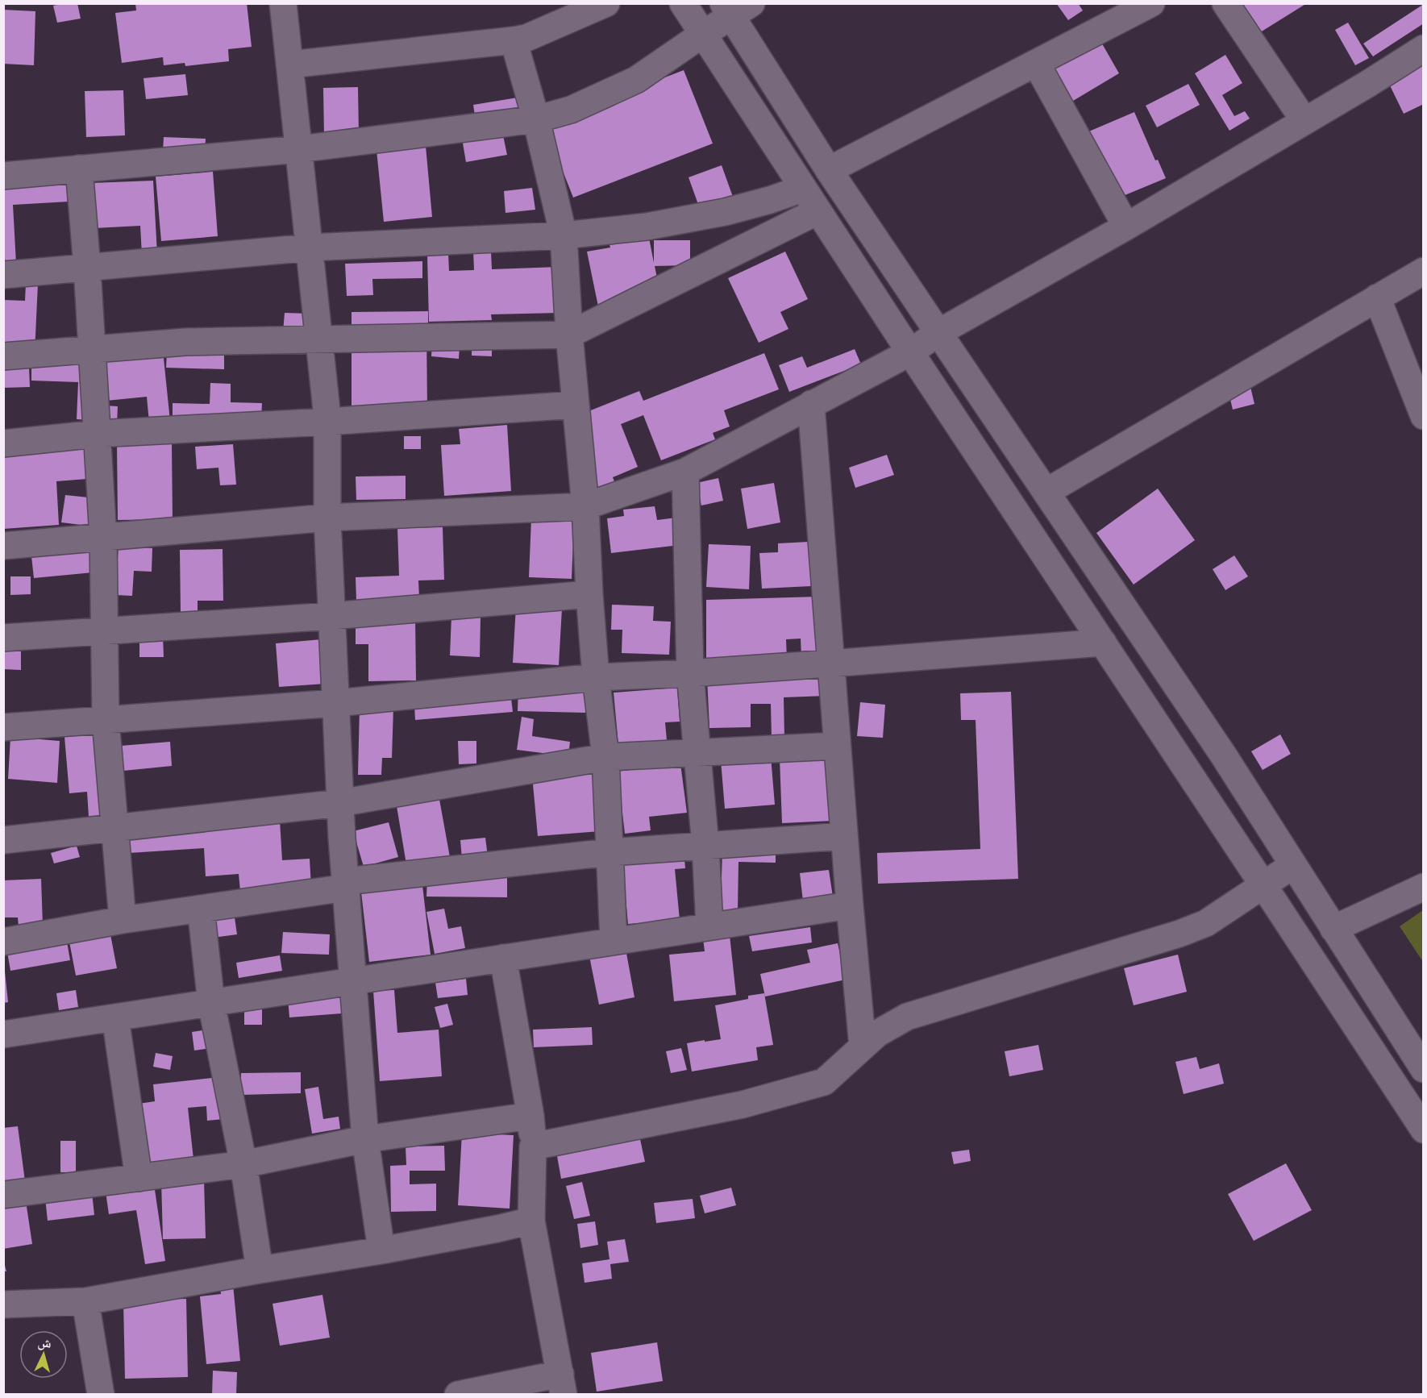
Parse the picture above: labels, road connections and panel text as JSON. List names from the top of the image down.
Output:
{
  "north": "top"
}
